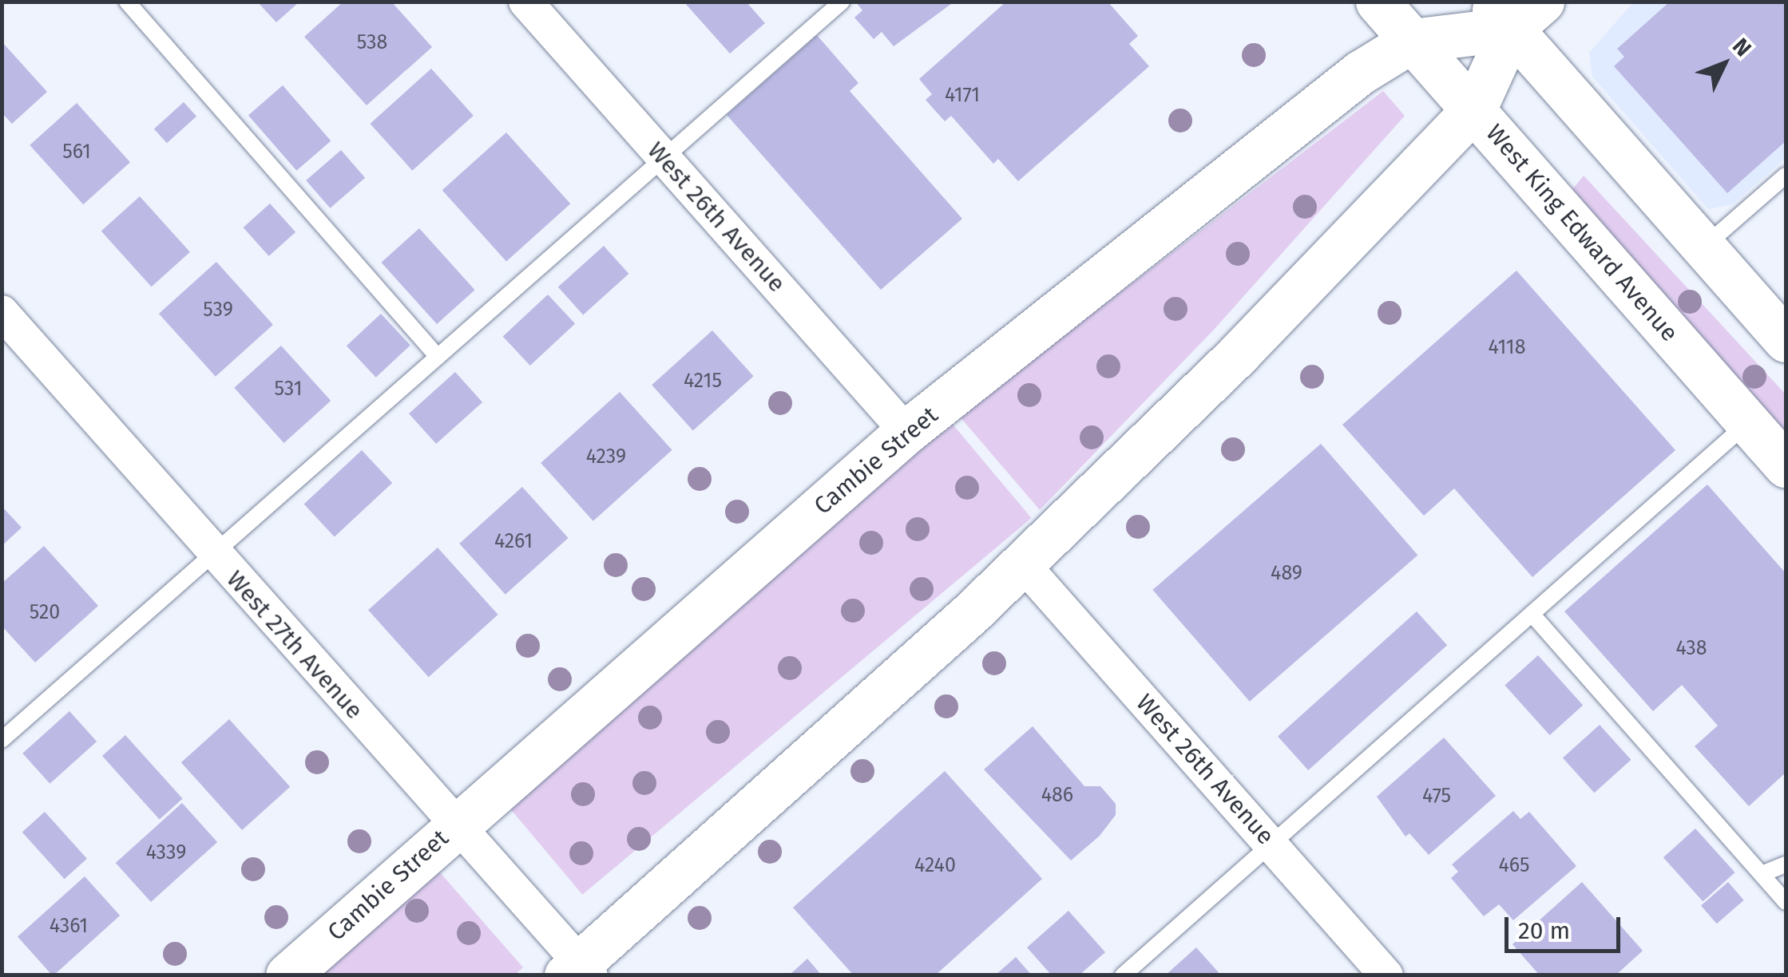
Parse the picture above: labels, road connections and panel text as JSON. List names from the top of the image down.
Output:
{
  "streets": {
    "main road": ["West King Edward Avenue", "Cambie Street"],
    "street": ["West 26th Avenue", "West 27th Avenue"]
  },
  "crossings": [
    ["West 26th Avenue", "Cambie Street"],
    ["West King Edward Avenue", "Cambie Street"],
    ["Cambie Street", "West 27th Avenue"]
  ],
  "house_numbers": [
    "538",
    "4171",
    "561",
    "539",
    "4118",
    "4215",
    "531",
    "4239",
    "4261",
    "489",
    "520",
    "438",
    "486",
    "475",
    "4339",
    "4240",
    "465",
    "4361"
  ],
  "scale_bar": "20 m",
  "north": "top right"
}
